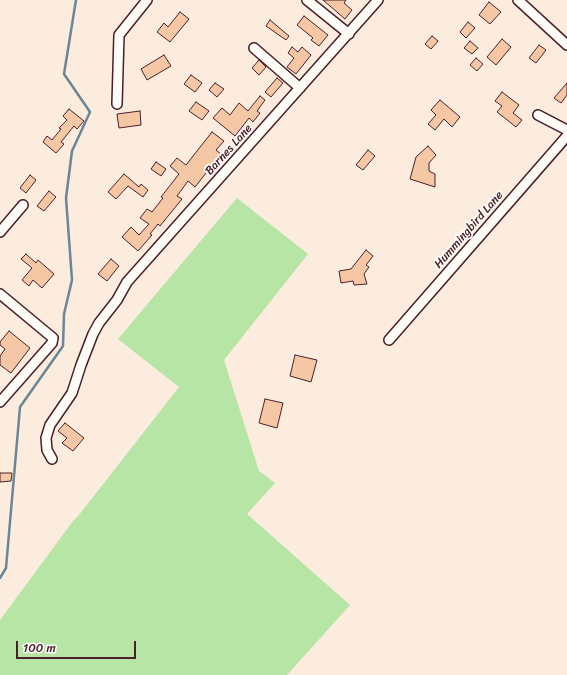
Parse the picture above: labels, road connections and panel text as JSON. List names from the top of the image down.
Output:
{
  "streets": {
    "street": ["Barnes Lane", "Hummingbird Lane"]
  },
  "scale_bar": "100 m"
}
